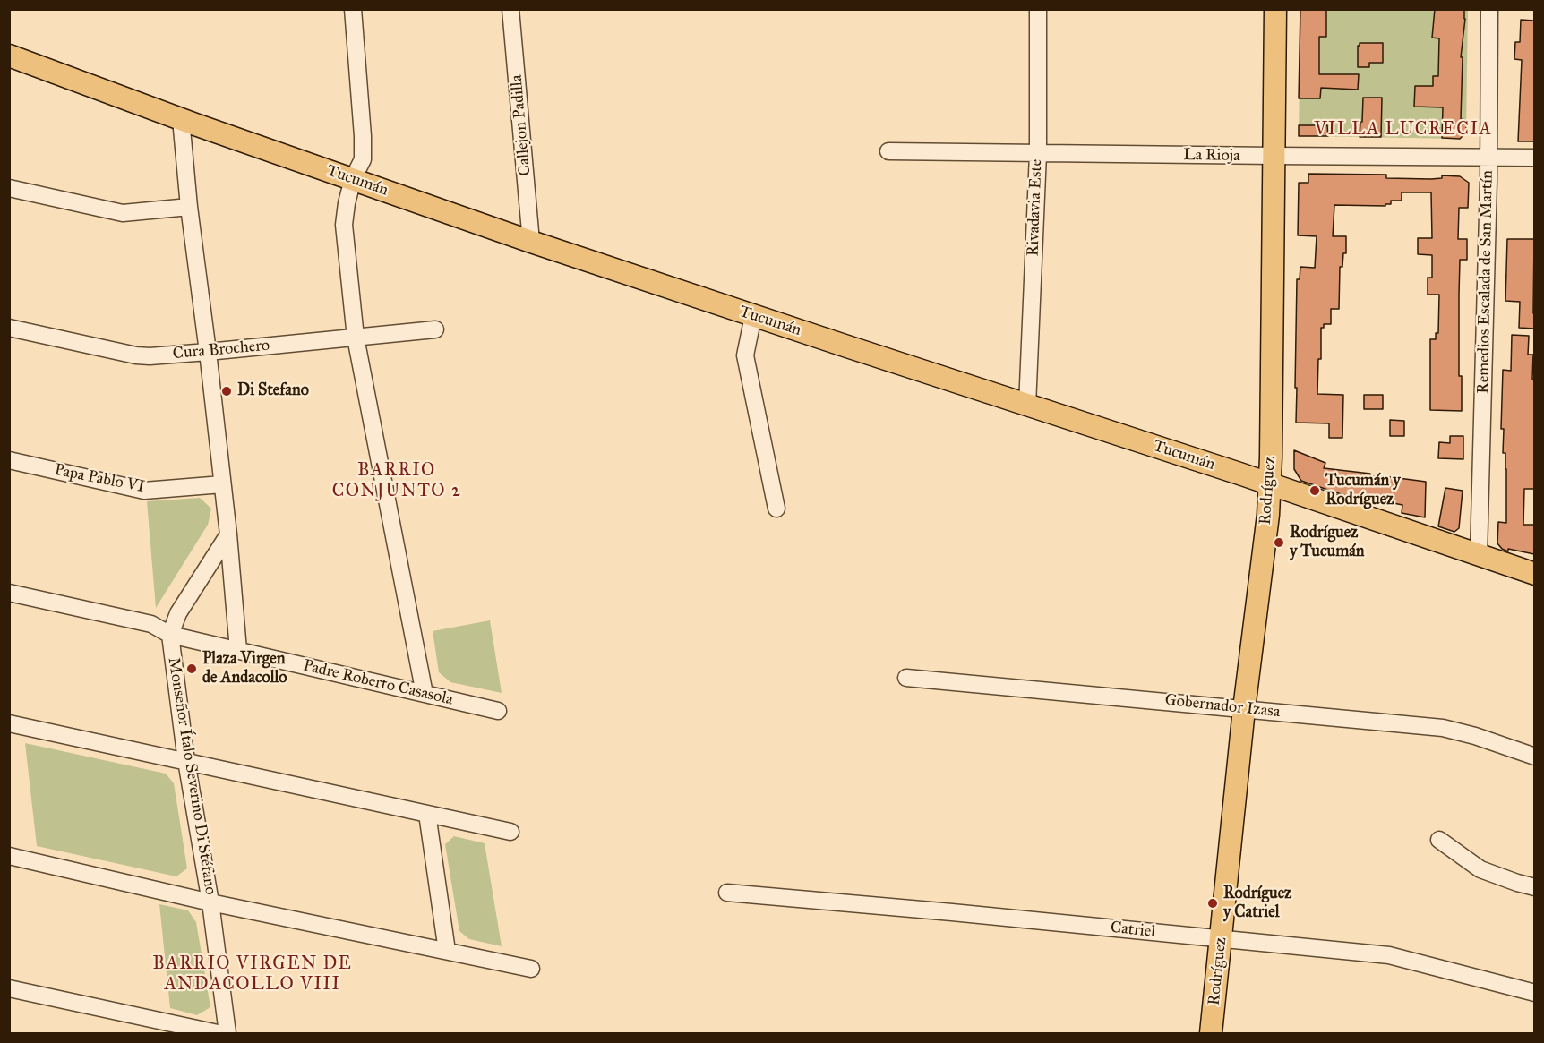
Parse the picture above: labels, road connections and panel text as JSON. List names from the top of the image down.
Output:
{
  "streets": {
    "main road": ["Tucumán", "Rodríguez"],
    "street": [
      "Callejon Padilla",
      "La Rioja",
      "Rivadavia Este",
      "Remedios Escalada de San Martín",
      "Cura Brochero",
      "Papa Pablo VI",
      "Padre Roberto Casasola",
      "Gobernador Izasa",
      "Monseñor Ítalo Severino Di Stéfano",
      "Catriel"
    ]
  },
  "crossings": [
    ["Callejon Padilla", "Tucumán"],
    ["La Rioja", "Rivadavia Este"],
    ["La Rioja", "Remedios Escalada de San Martín"],
    ["La Rioja", "Rodríguez"],
    ["Tucumán", "Rivadavia Este"],
    ["Tucumán", "Remedios Escalada de San Martín"],
    ["Tucumán", "Rodríguez"],
    ["Rodríguez", "Gobernador Izasa"],
    ["Rodríguez", "Catriel"],
    ["Padre Roberto Casasola", "Monseñor Ítalo Severino Di Stéfano"]
  ],
  "districts": ["VILLA LUCRECIA", "BARRIO CONJUNTO 2", "BARRIO VIRGEN DE ANDACOLLO VIII"],
  "places": [
    "Di Stefano",
    "Tucumán y Rodríguez",
    "Rodríguez y Tucumán",
    "Plaza Virgen de Andacollo",
    "Rodríguez y Catriel"
  ]
}
